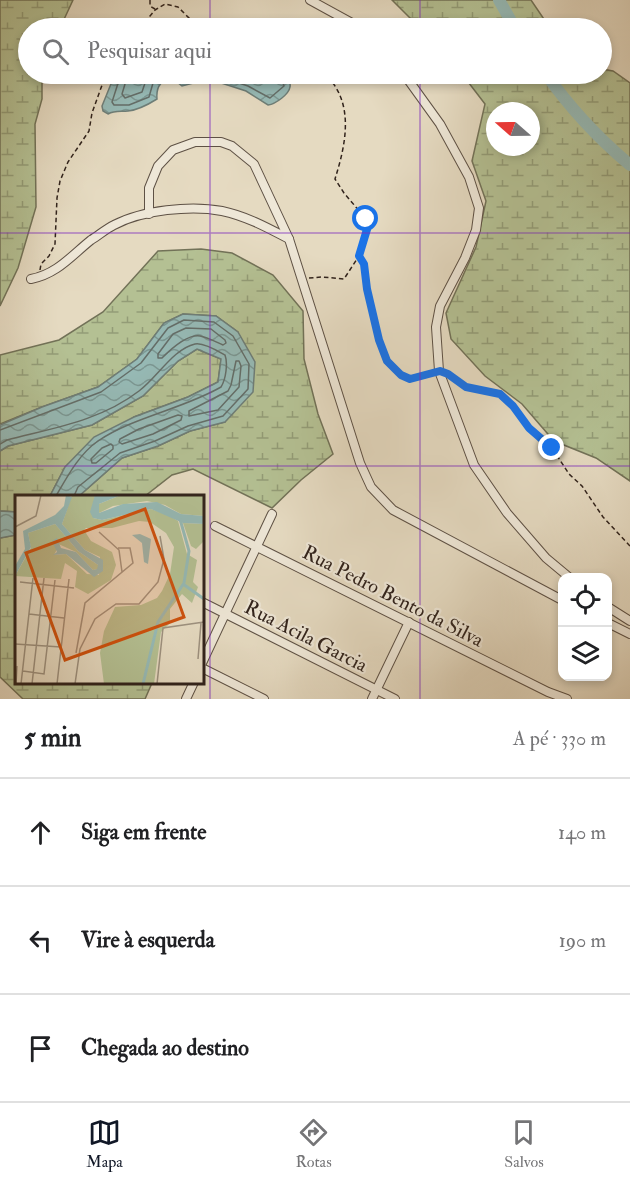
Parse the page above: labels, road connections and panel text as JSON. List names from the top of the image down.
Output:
{
  "streets": {
    "street": ["Rua Pedro Bento da Silva", "Rua Acila Garcia"]
  },
  "north": "left",
  "page": {
    "search": "Pesquisar aqui",
    "heading": ["5 min", "A pé · 330 m"],
    "list": [
      ["Siga em frente", "140 m"],
      ["Vire à esquerda", "190 m"],
      "Chegada ao destino"
    ],
    "nav": ["Mapa", "Rotas", "Salvos"]
  }
}
